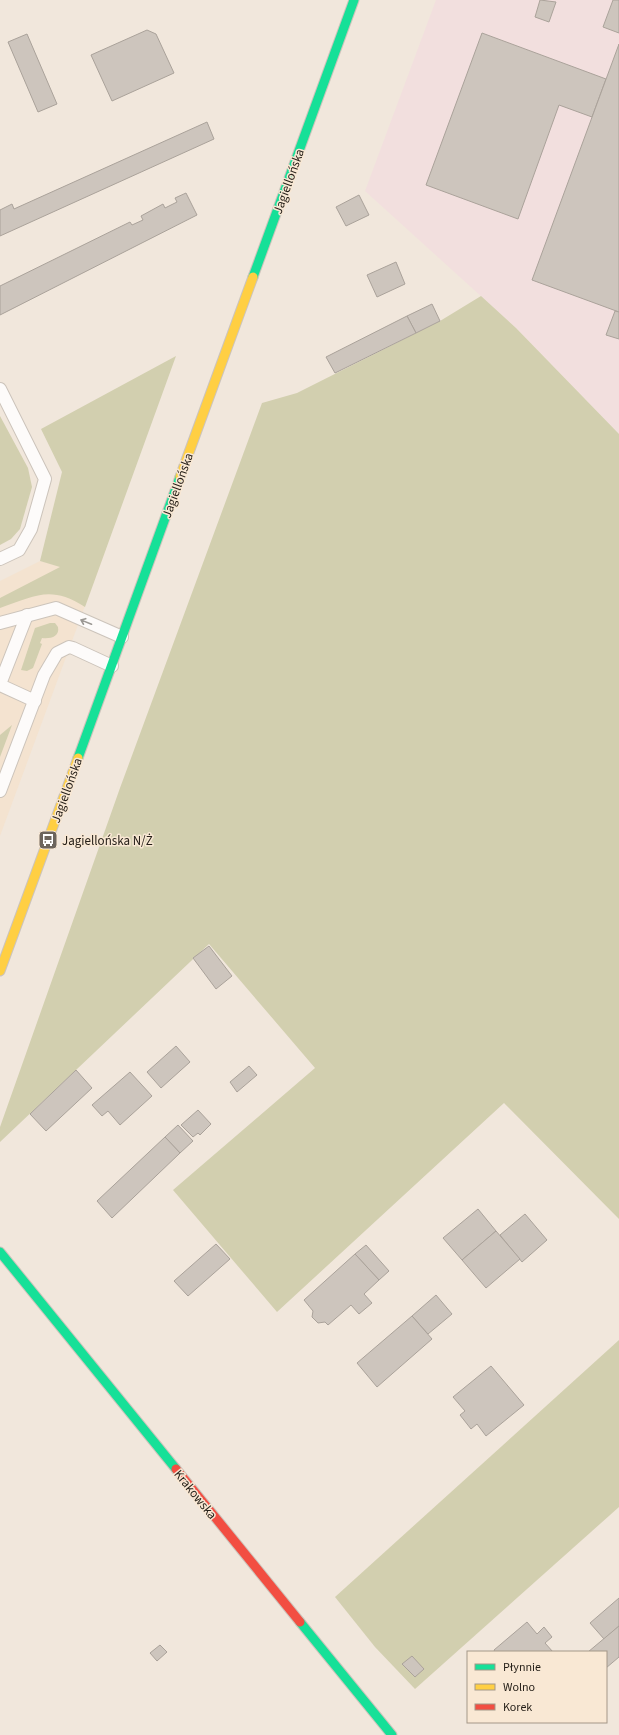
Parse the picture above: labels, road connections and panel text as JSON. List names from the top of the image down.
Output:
{
  "streets": {
    "street": ["Jagiellońska", "Krakowska"]
  },
  "places": {
    "bus stop": ["Jagiellońska N/Ż"]
  },
  "legend": ["Płynnie", "Wolno", "Korek"]
}
